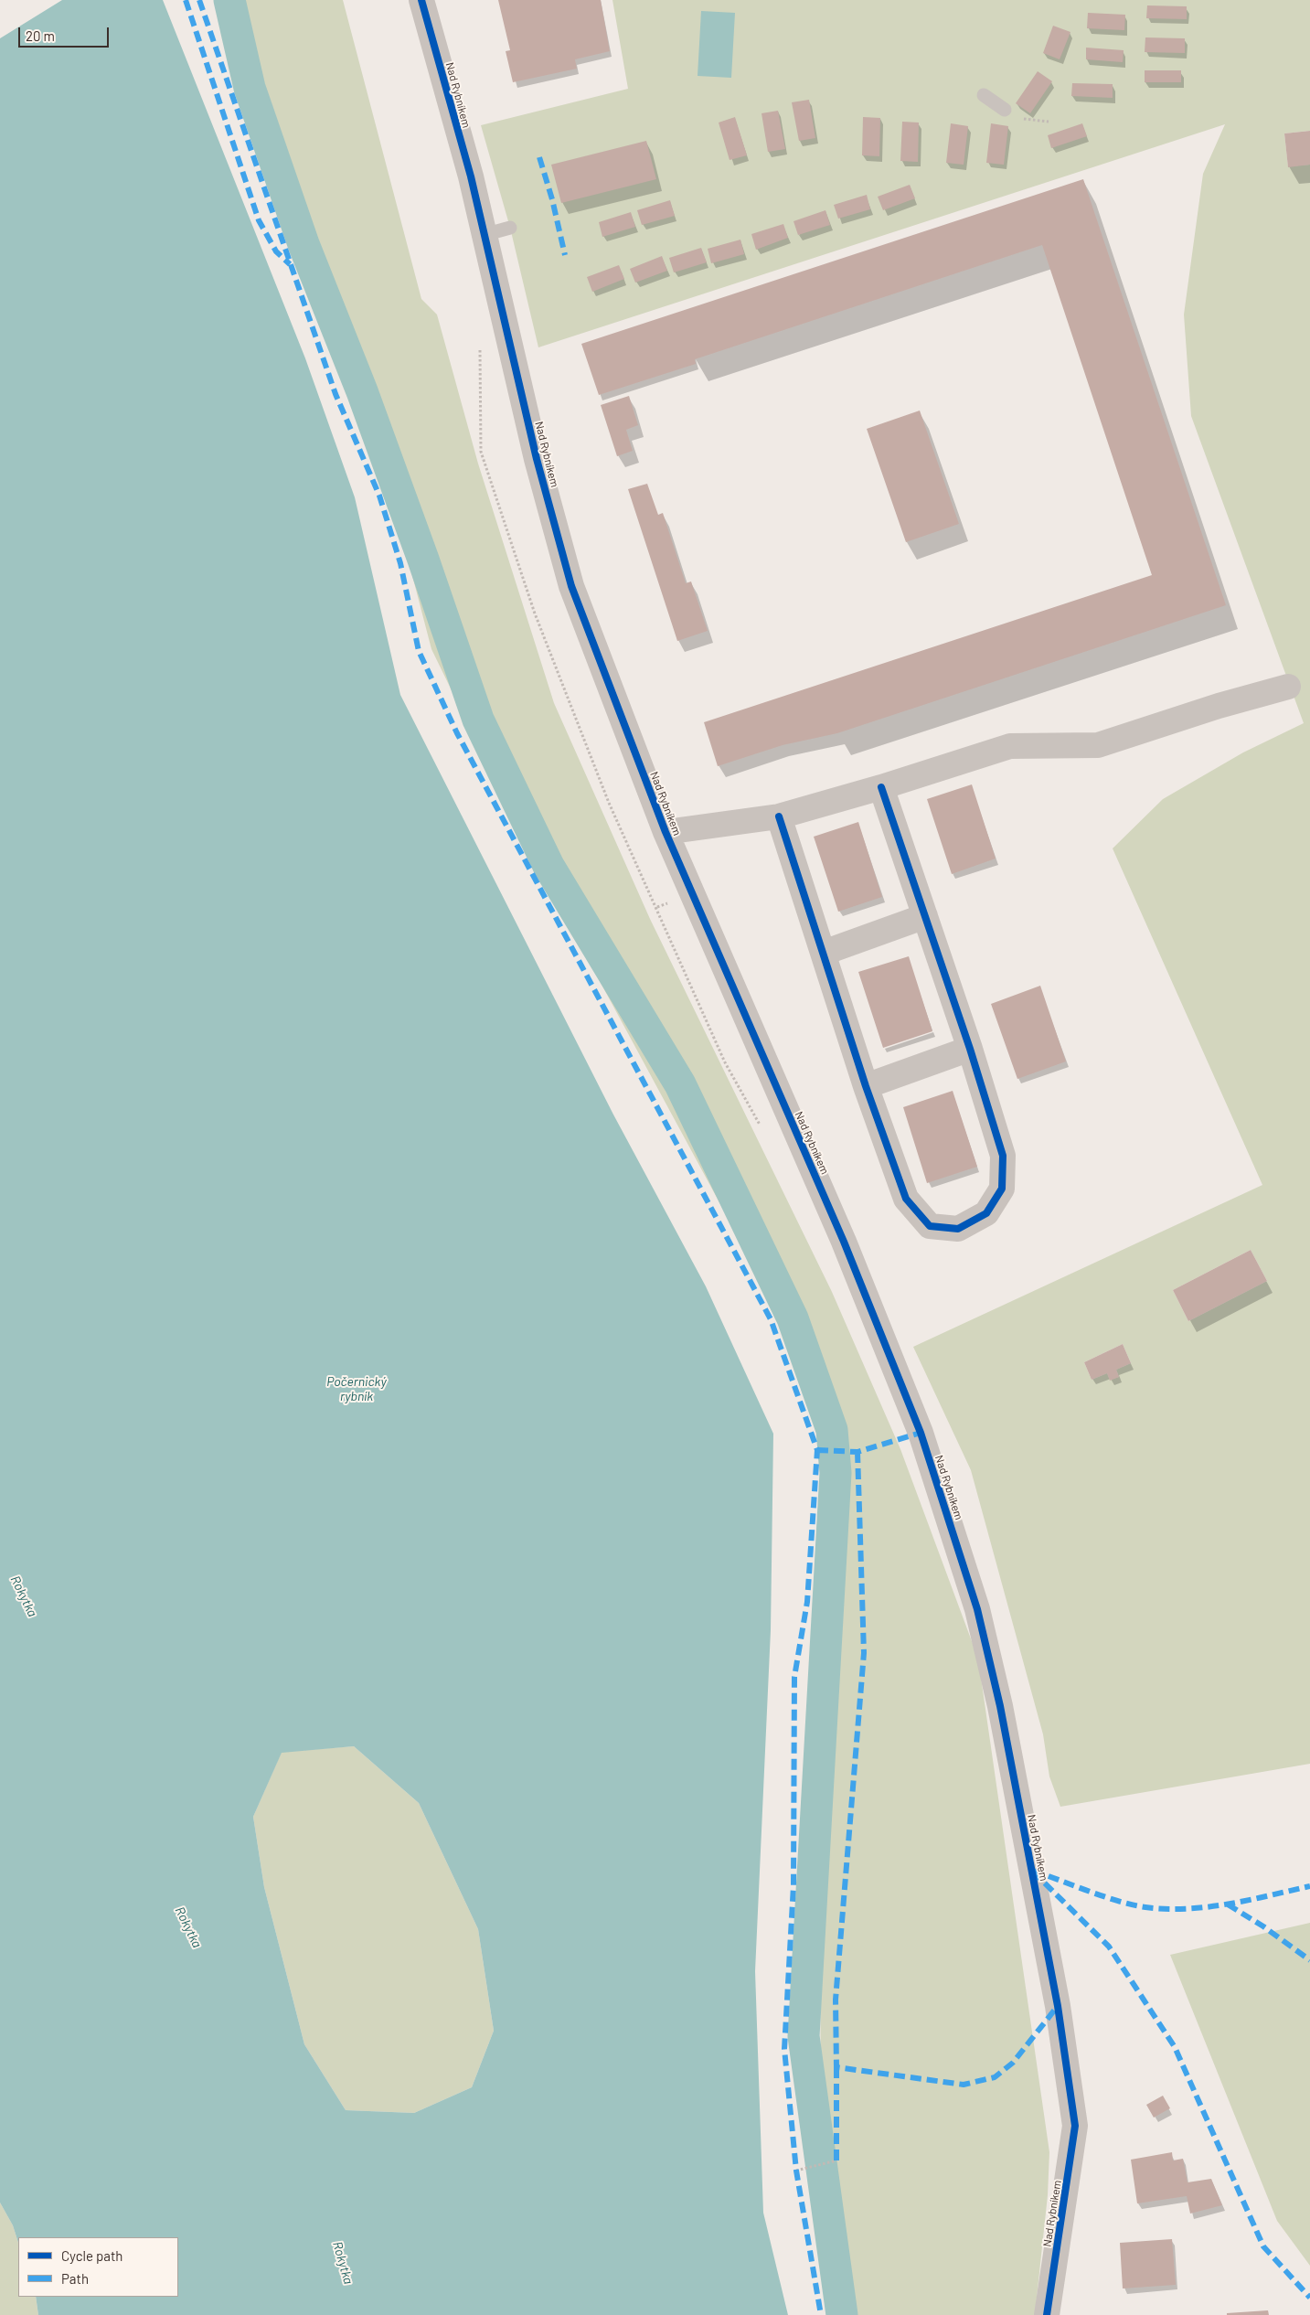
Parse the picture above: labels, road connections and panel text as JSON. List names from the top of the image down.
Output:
{
  "streets": {
    "street": ["Nad Rybníkem"]
  },
  "water": ["Počernický rybník", "Rokytka"],
  "legend": ["Cycle path", "Path"],
  "scale_bar": "20 m"
}
